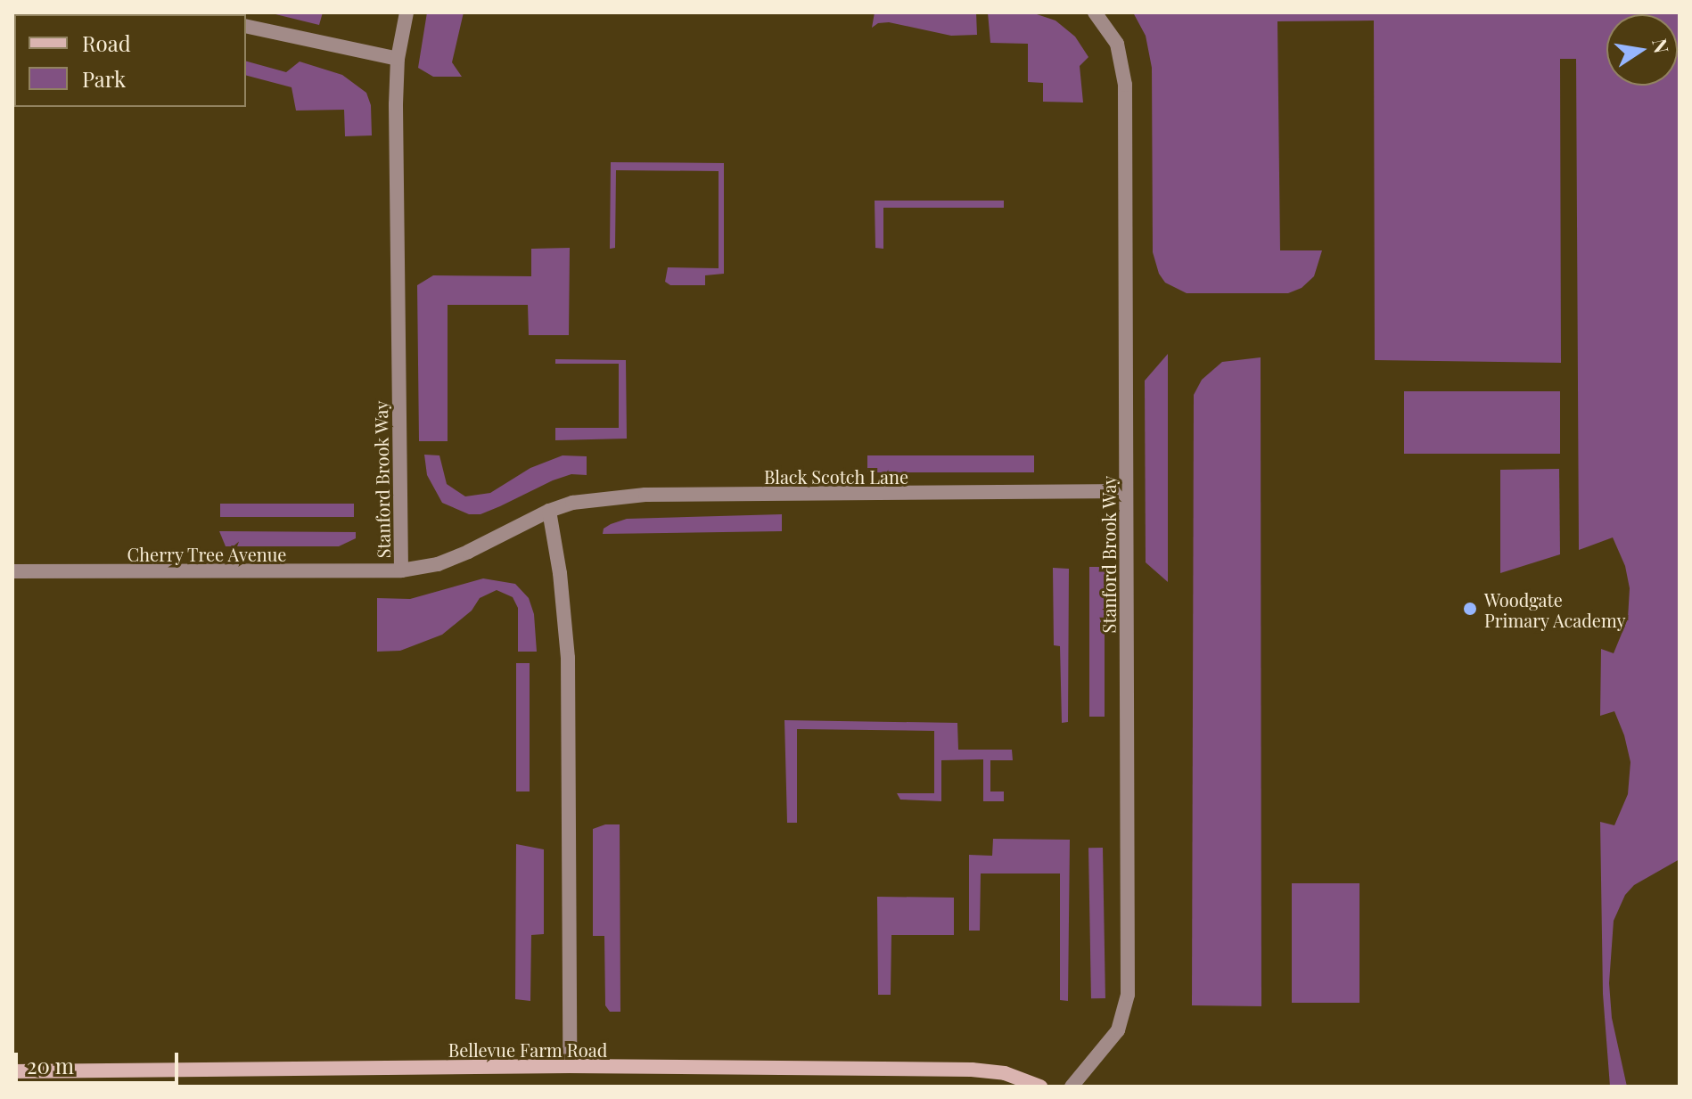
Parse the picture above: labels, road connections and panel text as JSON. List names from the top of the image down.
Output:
{
  "streets": {
    "street": [
      "Black Scotch Lane",
      "Stanford Brook Way",
      "Cherry Tree Avenue",
      "Bellevue Farm Road"
    ]
  },
  "crossings": [
    ["Black Scotch Lane", "Stanford Brook Way"],
    ["Stanford Brook Way", "Cherry Tree Avenue"]
  ],
  "places": ["Woodgate Primary Academy"],
  "legend": ["Road", "Park"],
  "scale_bar": "20 m",
  "north": "right"
}
